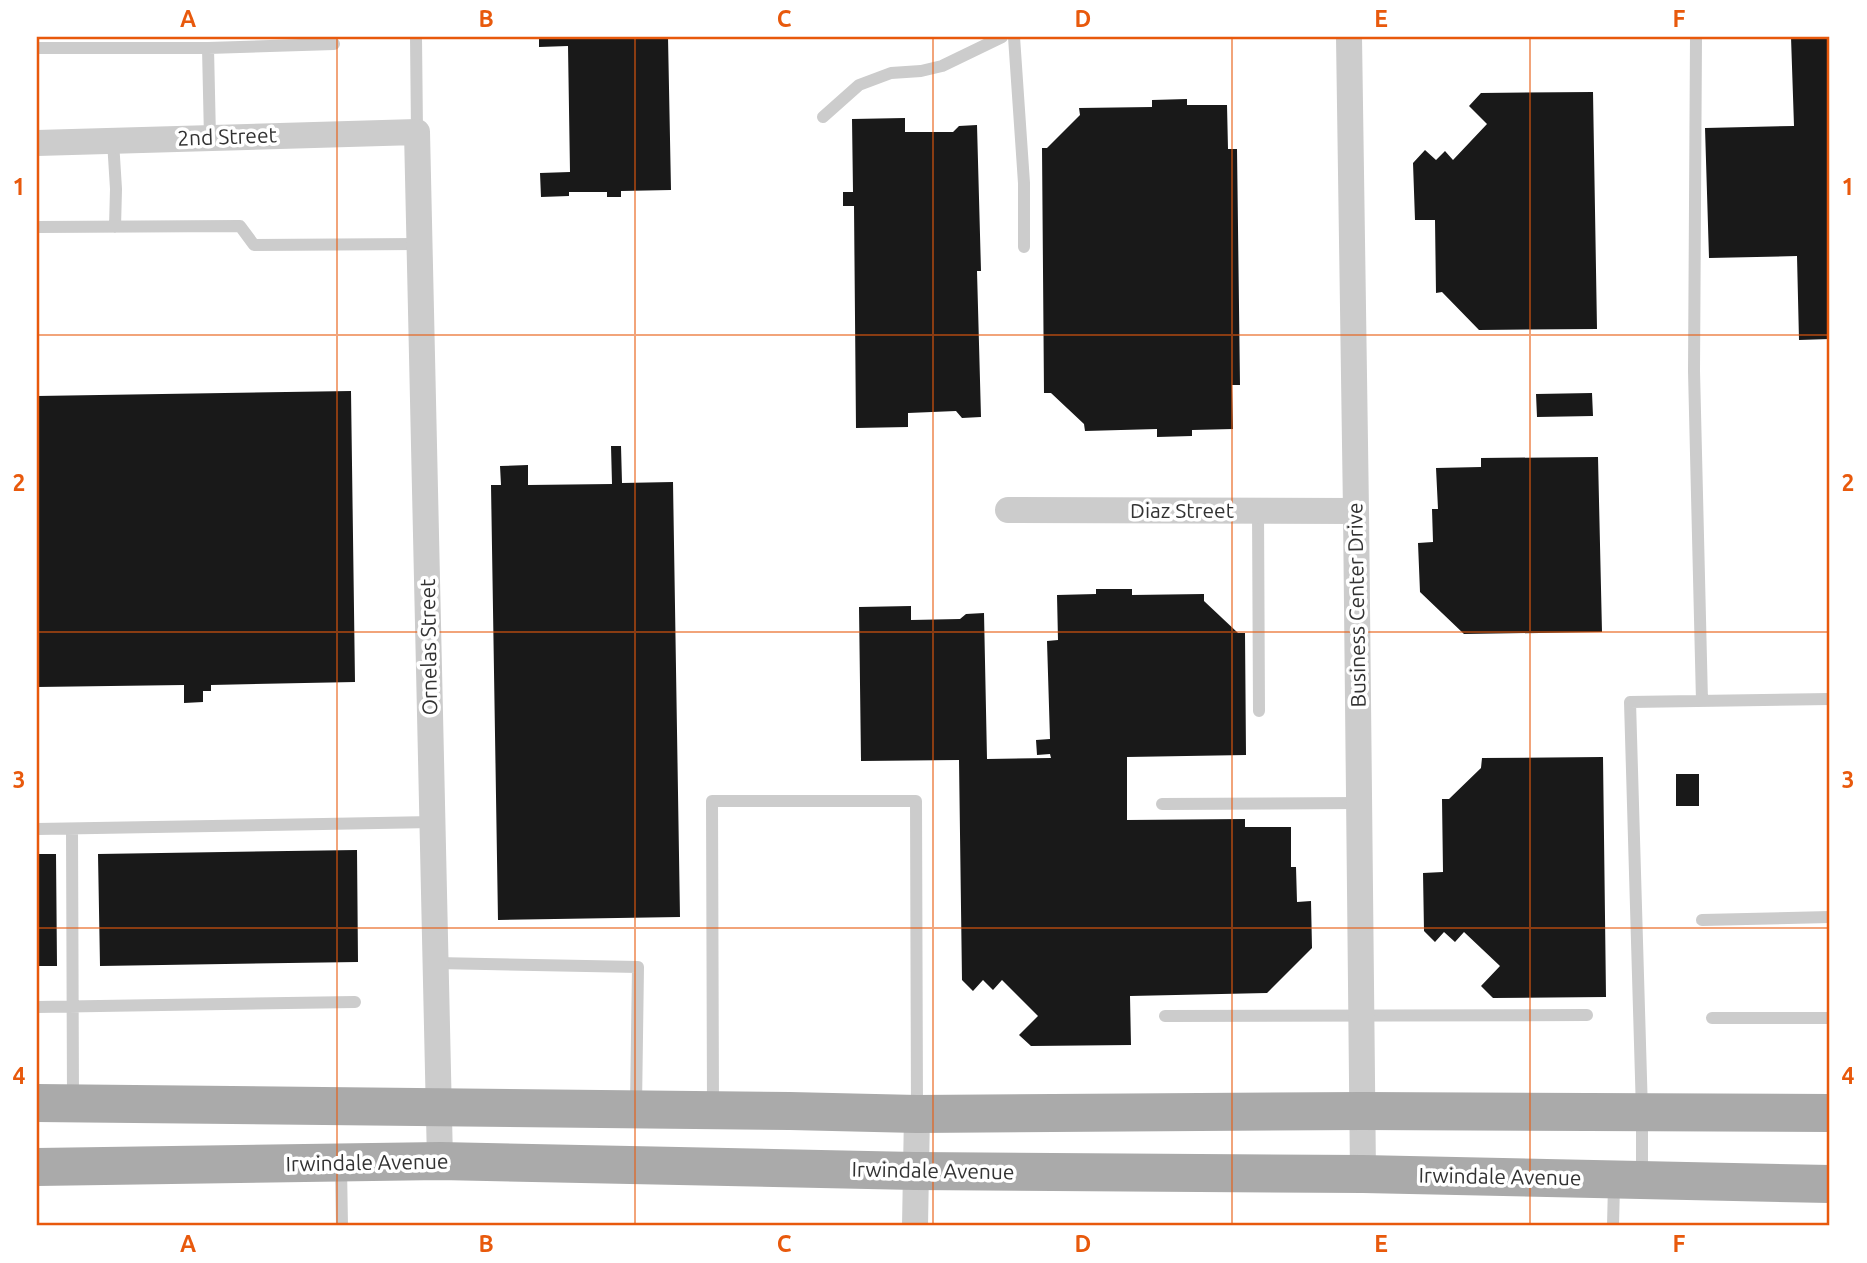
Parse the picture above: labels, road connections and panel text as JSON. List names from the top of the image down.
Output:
{
  "streets": {
    "main road": ["Irwindale Avenue"],
    "street": [
      "2nd Street",
      "Diaz Street",
      "Business Center Drive",
      "Ornelas Street"
    ]
  },
  "crossings": [
    ["2nd Street", "Ornelas Street"],
    ["Diaz Street", "Business Center Drive"],
    ["Business Center Drive", "Irwindale Avenue"],
    ["Ornelas Street", "Irwindale Avenue"]
  ],
  "grid": {
    "columns": [
      "A",
      "B",
      "C",
      "D",
      "E",
      "F"
    ],
    "rows": [
      "1",
      "2",
      "3",
      "4"
    ]
  }
}
